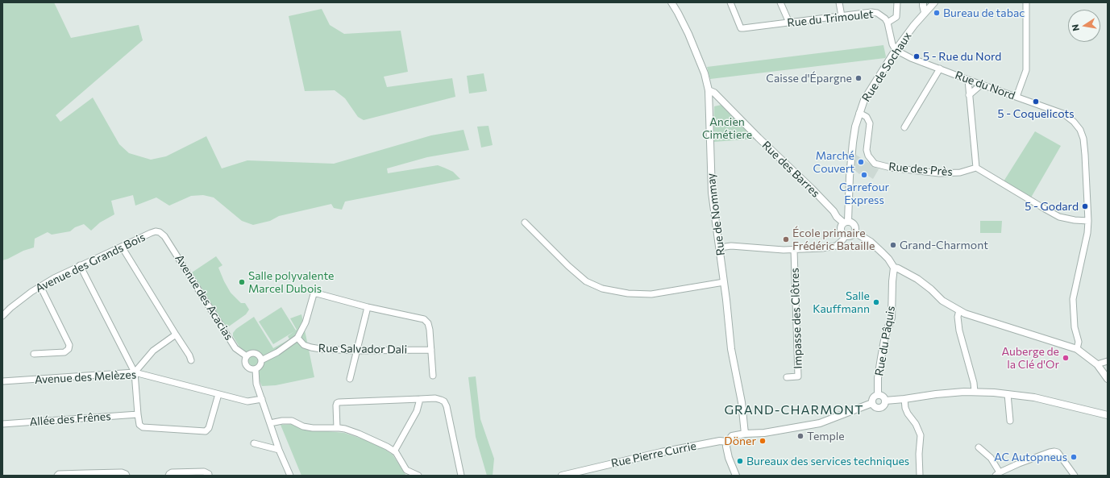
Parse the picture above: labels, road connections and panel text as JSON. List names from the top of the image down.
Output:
{
  "streets": {
    "street": [
      "Rue du Trimoulet",
      "Rue de Sochaux",
      "Rue du Nord",
      "Rue des Barres",
      "Rue des Près",
      "Rue de Nommay",
      "Avenue des Grands Bois",
      "Avenue des Acacias",
      "Impasse des Clôtres",
      "Rue du Pâquis",
      "Rue Salvador Dali",
      "Avenue des Melèzes",
      "Allée des Frênes",
      "Rue Pierre Currie"
    ]
  },
  "crossings": [
    ["Rue du Trimoulet", "Rue de Sochaux"],
    ["Rue du Trimoulet", "Rue du Nord"],
    ["Rue de Sochaux", "Rue du Nord"],
    ["Rue de Sochaux", "Rue des Barres"],
    ["Rue de Sochaux", "Rue des Près"],
    ["Rue des Barres", "Rue de Nommay"],
    ["Avenue des Grands Bois", "Avenue des Acacias"]
  ],
  "districts": ["GRAND-CHARMONT"],
  "parks": ["Ancien Cimétiere"],
  "places": [
    "Bureau de tabac",
    "5 - Rue du Nord",
    "Caisse d'Épargne",
    "5 - Coquelicots",
    "Marché Couvert",
    "Carrefour Express",
    "5 - Godard",
    "École primaire Frédéric Bataille",
    "Grand-Charmont",
    "Salle polyvalente Marcel Dubois",
    "Salle Kauffmann",
    "Auberge de la Clé d'Or",
    "Temple",
    "Döner",
    "AC Autopneus",
    "Bureaux des services techniques"
  ],
  "north": "left"
}
